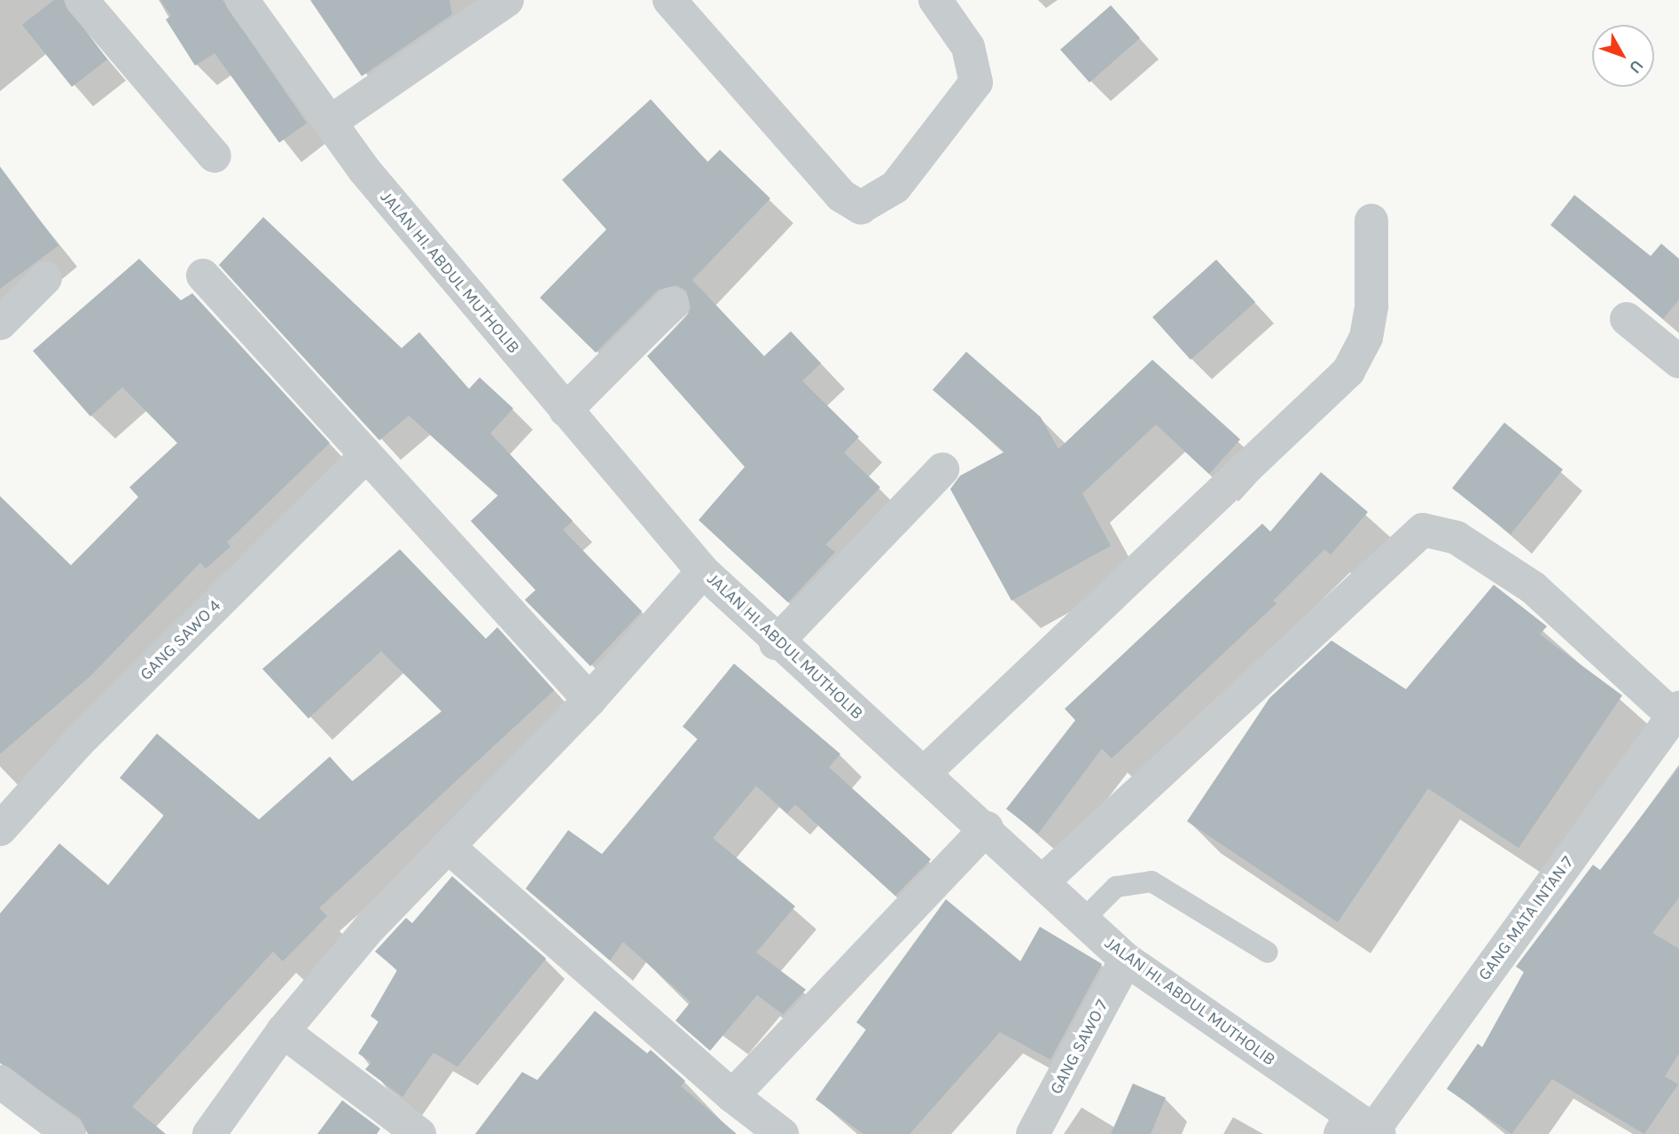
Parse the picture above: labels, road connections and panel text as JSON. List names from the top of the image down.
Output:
{
  "streets": {
    "street": [
      "JALAN HI. ABDUL MUTHOLIB",
      "GANG SAWO 4",
      "GANG MATA INTAN 7",
      "GANG SAWO 7"
    ]
  },
  "crossings": [
    ["JALAN HI. ABDUL MUTHOLIB", "GANG MATA INTAN 7"],
    ["JALAN HI. ABDUL MUTHOLIB", "GANG SAWO 7"]
  ],
  "north": "bottom right"
}
